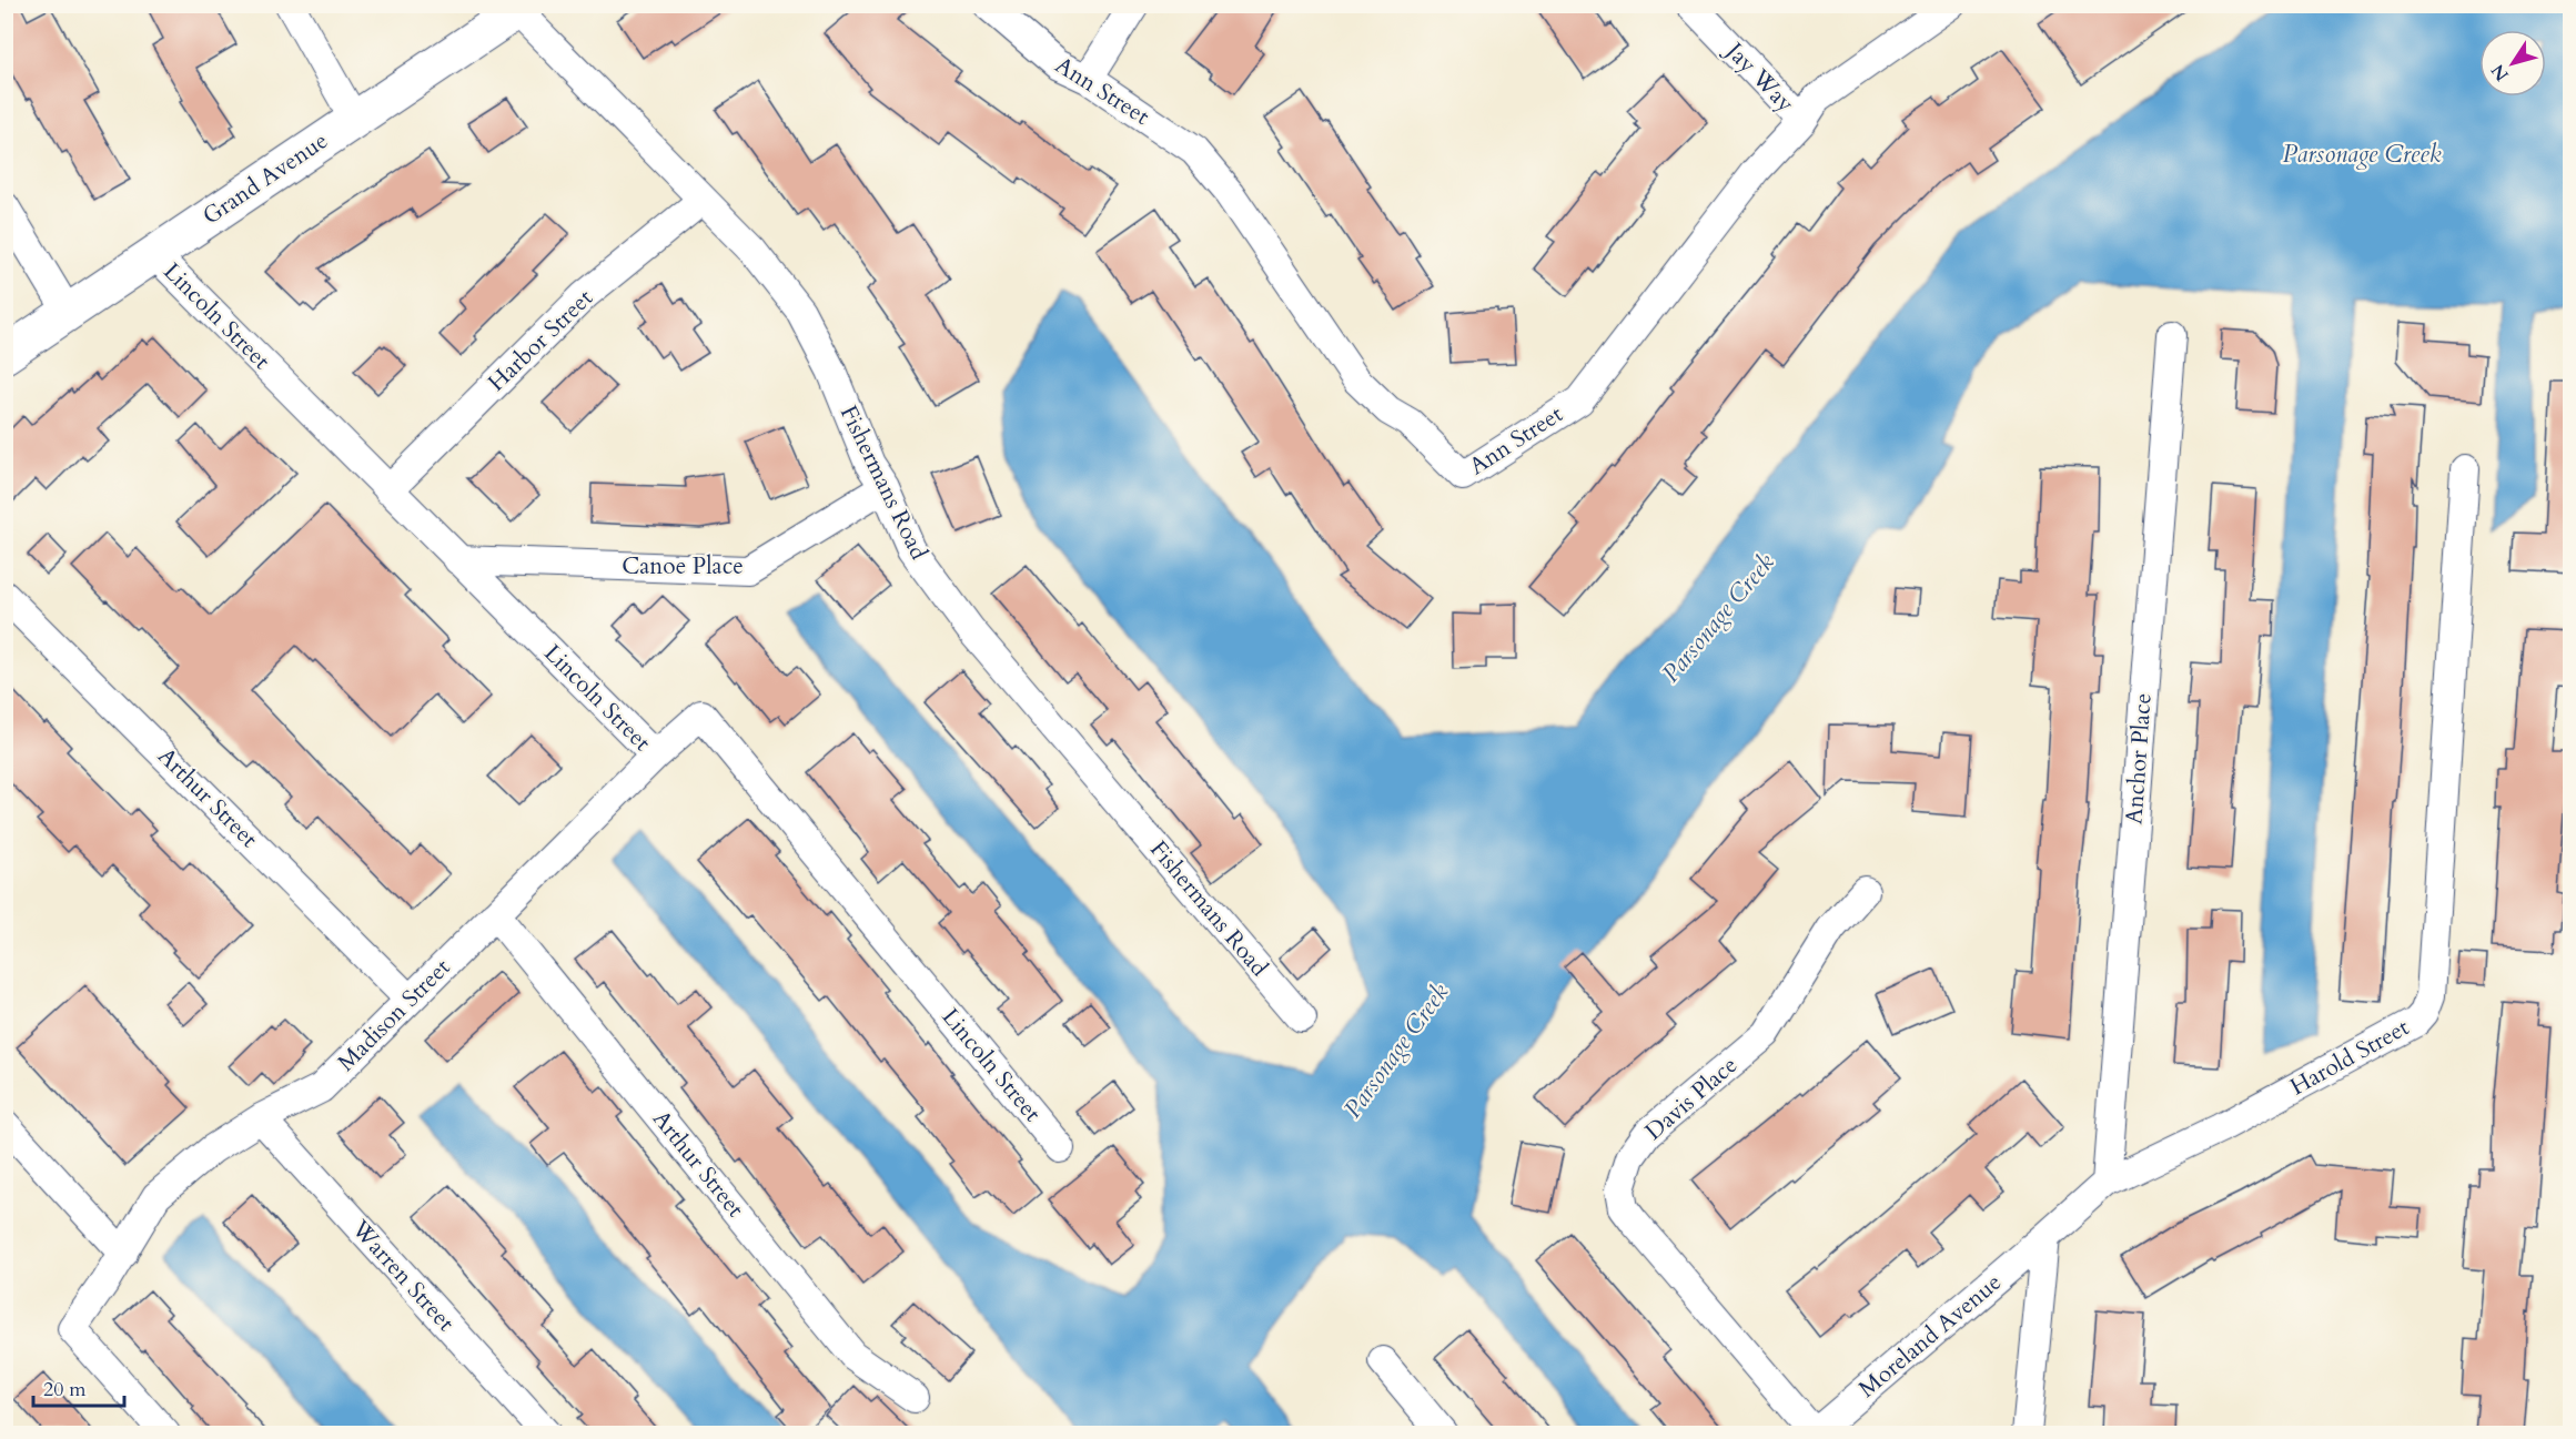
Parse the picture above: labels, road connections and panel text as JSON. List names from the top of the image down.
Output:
{
  "streets": {
    "street": [
      "Jay Way",
      "Ann Street",
      "Grand Avenue",
      "Lincoln Street",
      "Harbor Street",
      "Fishermans Road",
      "Canoe Place",
      "Anchor Place",
      "Arthur Street",
      "Madison Street",
      "Harold Street",
      "Davis Place",
      "Warren Street",
      "Moreland Avenue"
    ]
  },
  "crossings": [
    ["Jay Way", "Ann Street"],
    ["Grand Avenue", "Lincoln Street"],
    ["Grand Avenue", "Fishermans Road"],
    ["Lincoln Street", "Harbor Street"],
    ["Lincoln Street", "Canoe Place"],
    ["Lincoln Street", "Madison Street"],
    ["Harbor Street", "Fishermans Road"],
    ["Fishermans Road", "Canoe Place"],
    ["Anchor Place", "Harold Street"],
    ["Arthur Street", "Madison Street"],
    ["Madison Street", "Warren Street"],
    ["Harold Street", "Moreland Avenue"],
    ["Davis Place", "Moreland Avenue"]
  ],
  "water": ["Parsonage Creek"],
  "scale_bar": "20 m",
  "north": "bottom left"
}
